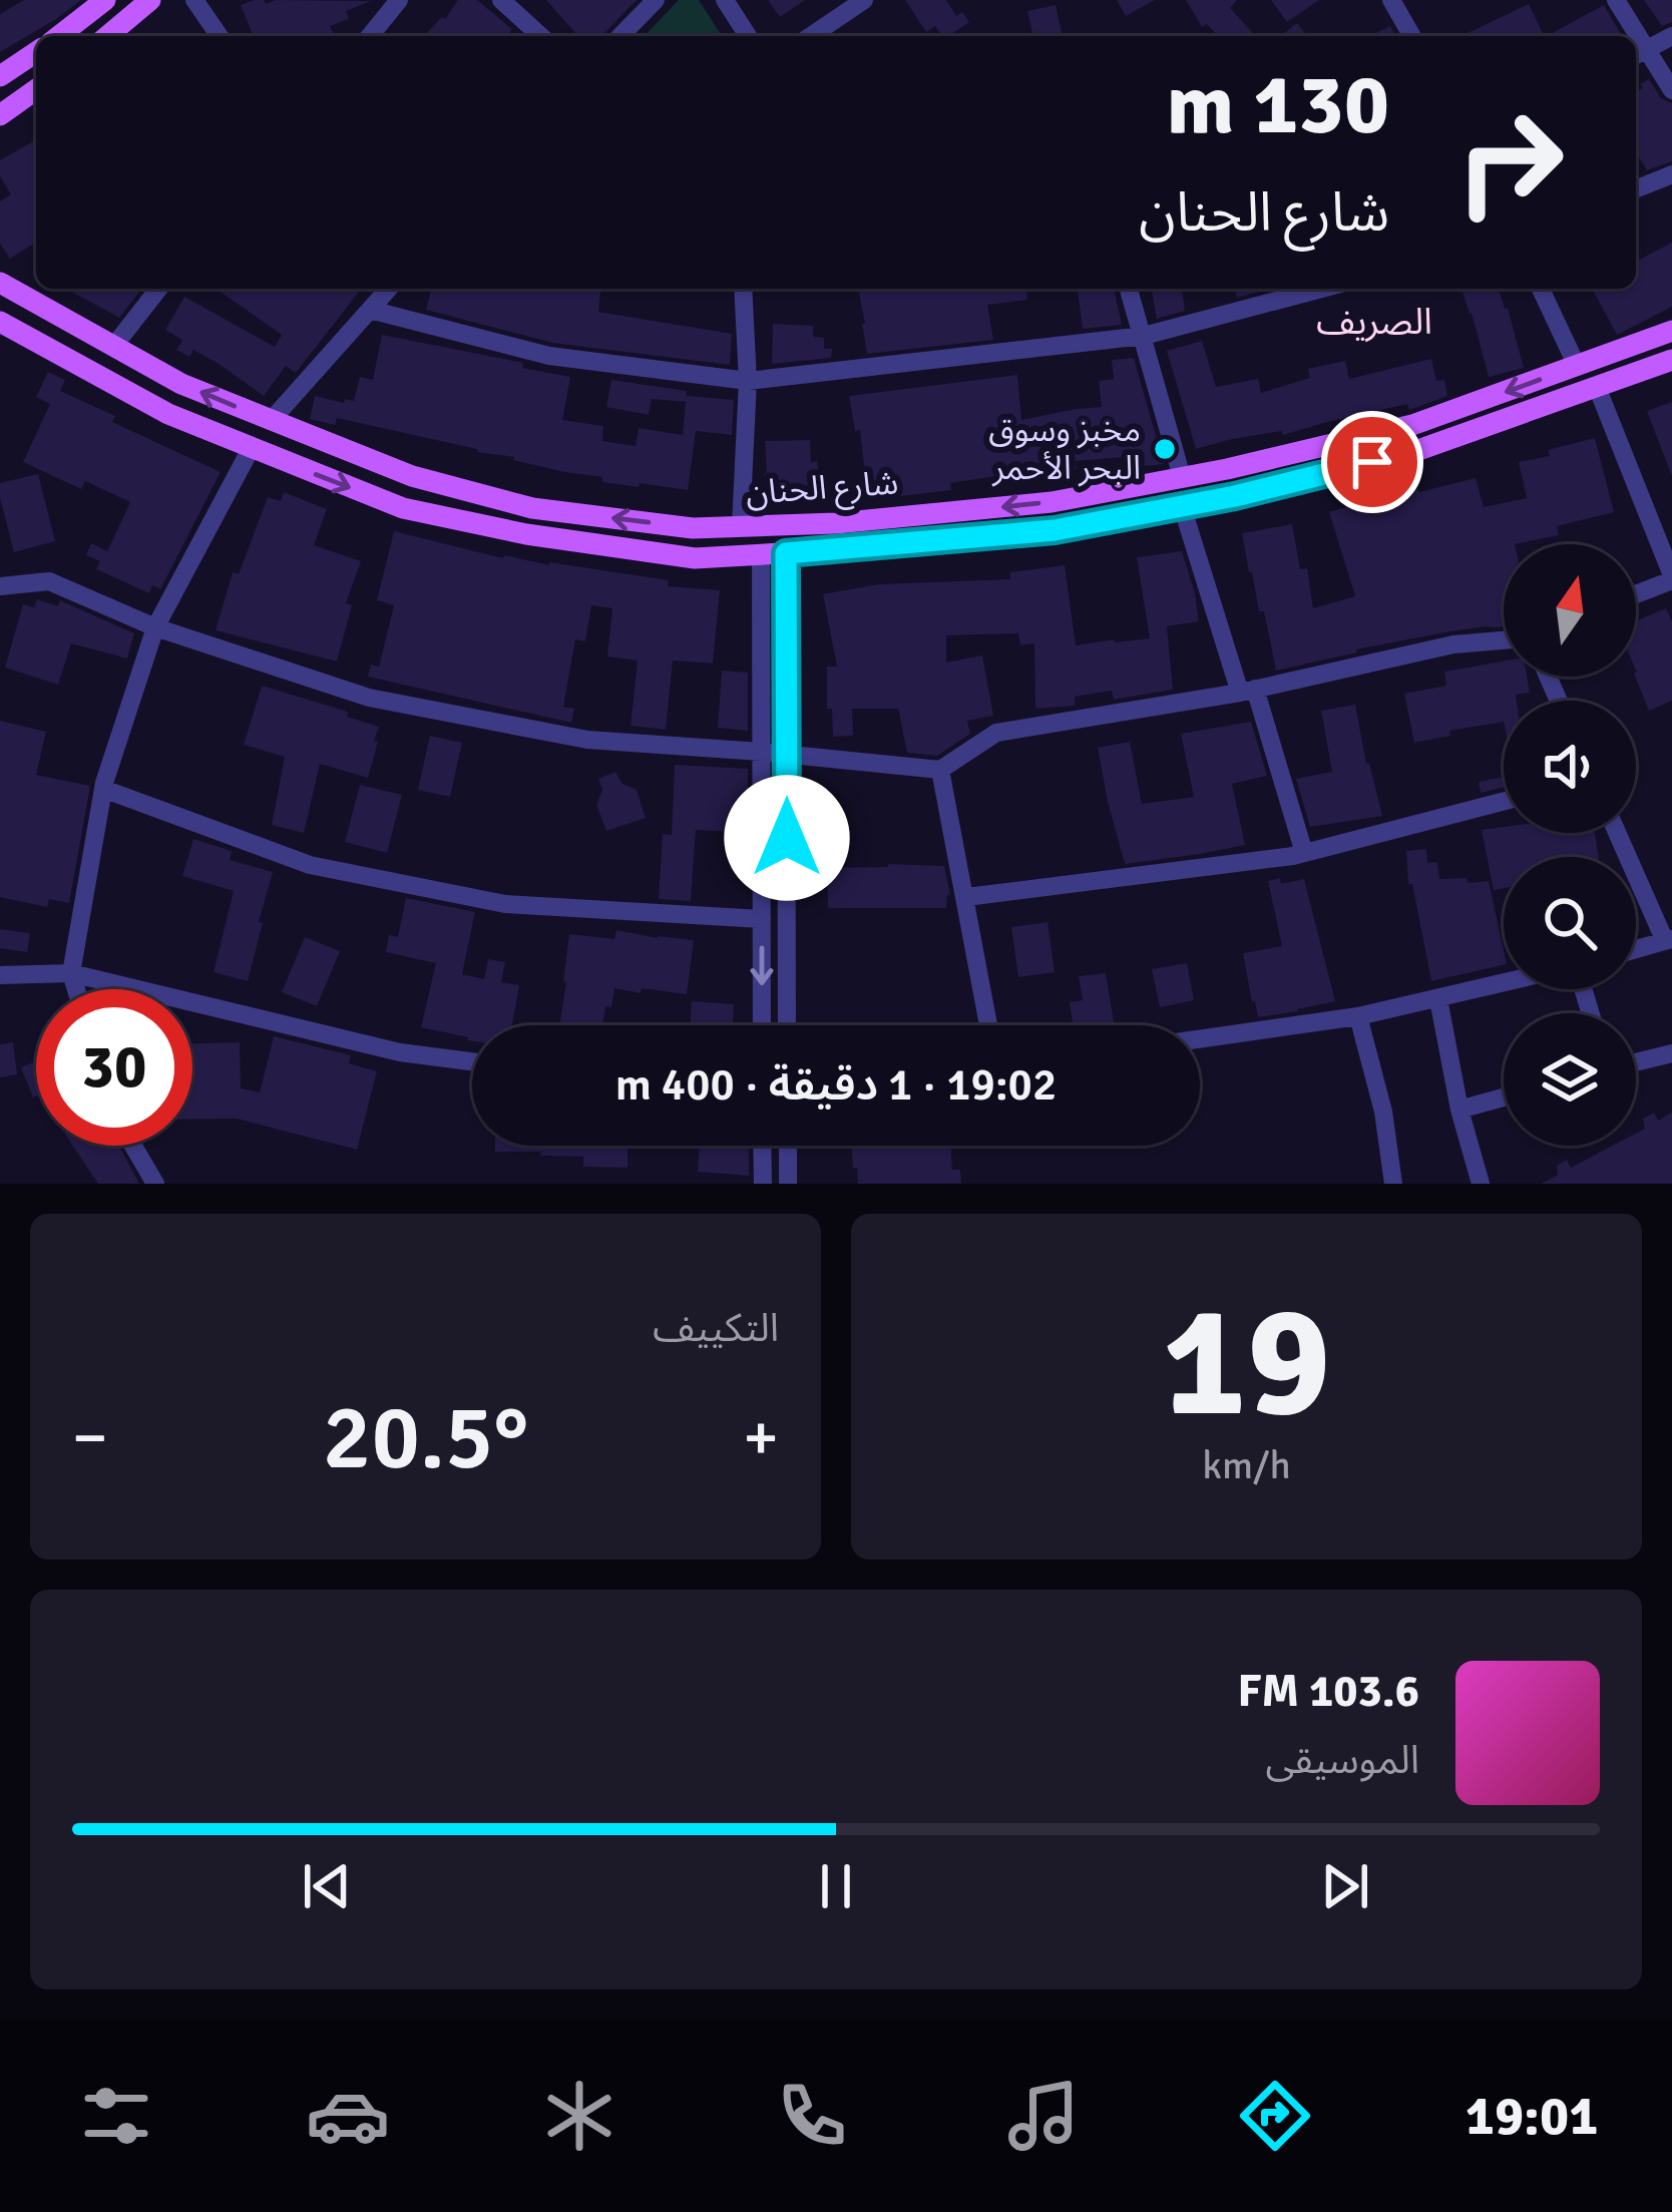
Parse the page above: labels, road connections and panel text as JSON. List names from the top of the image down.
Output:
{
  "streets": {
    "main road": ["شارع الحنان"]
  },
  "districts": ["الصريف"],
  "places": ["مخبز وسوق البحر الأحمر"],
  "north": "top",
  "page": {
    "turn": ["130 m", "شارع الحنان"],
    "limit": "30",
    "trip": "19:02 · 1 دقيقة · 400 m",
    "tile": [
      ["19", "km/h"],
      "التكييف"
    ],
    "heat": ["−", "20.5°", "+"],
    "song": ["103.6 FM", "الموسيقى"],
    "tabs": "19:01"
  }
}
